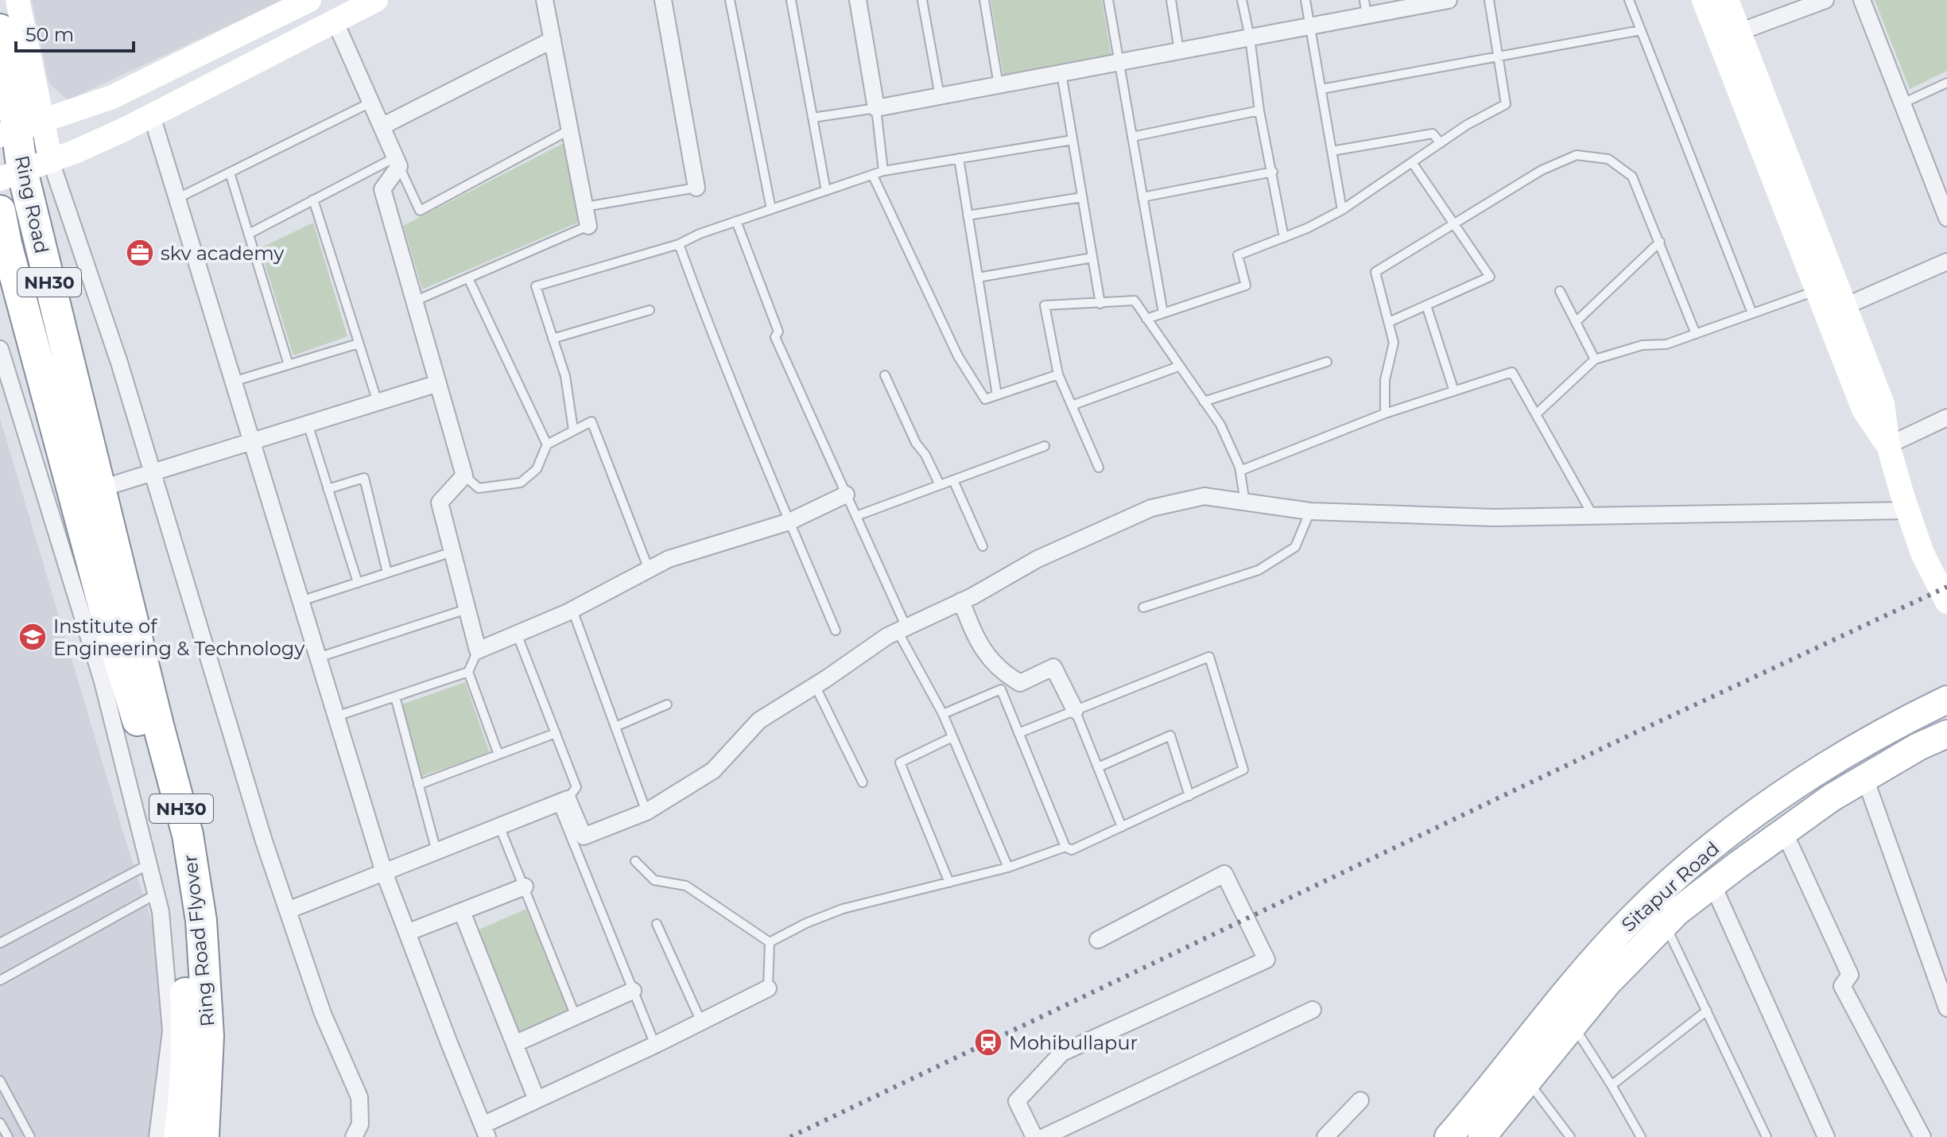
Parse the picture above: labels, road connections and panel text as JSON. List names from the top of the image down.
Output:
{
  "streets": {
    "highway": ["Ring Road", "NH30", "Ring Road Flyover"],
    "main road": ["Sitapur Road"]
  },
  "crossings": [
    ["Ring Road", "Ring Road Flyover"]
  ],
  "places": {
    "office": ["skv academy"],
    "school or university": ["Institute of Engineering & Technology"],
    "station": ["Mohibullapur"]
  },
  "scale_bar": "50 m"
}
